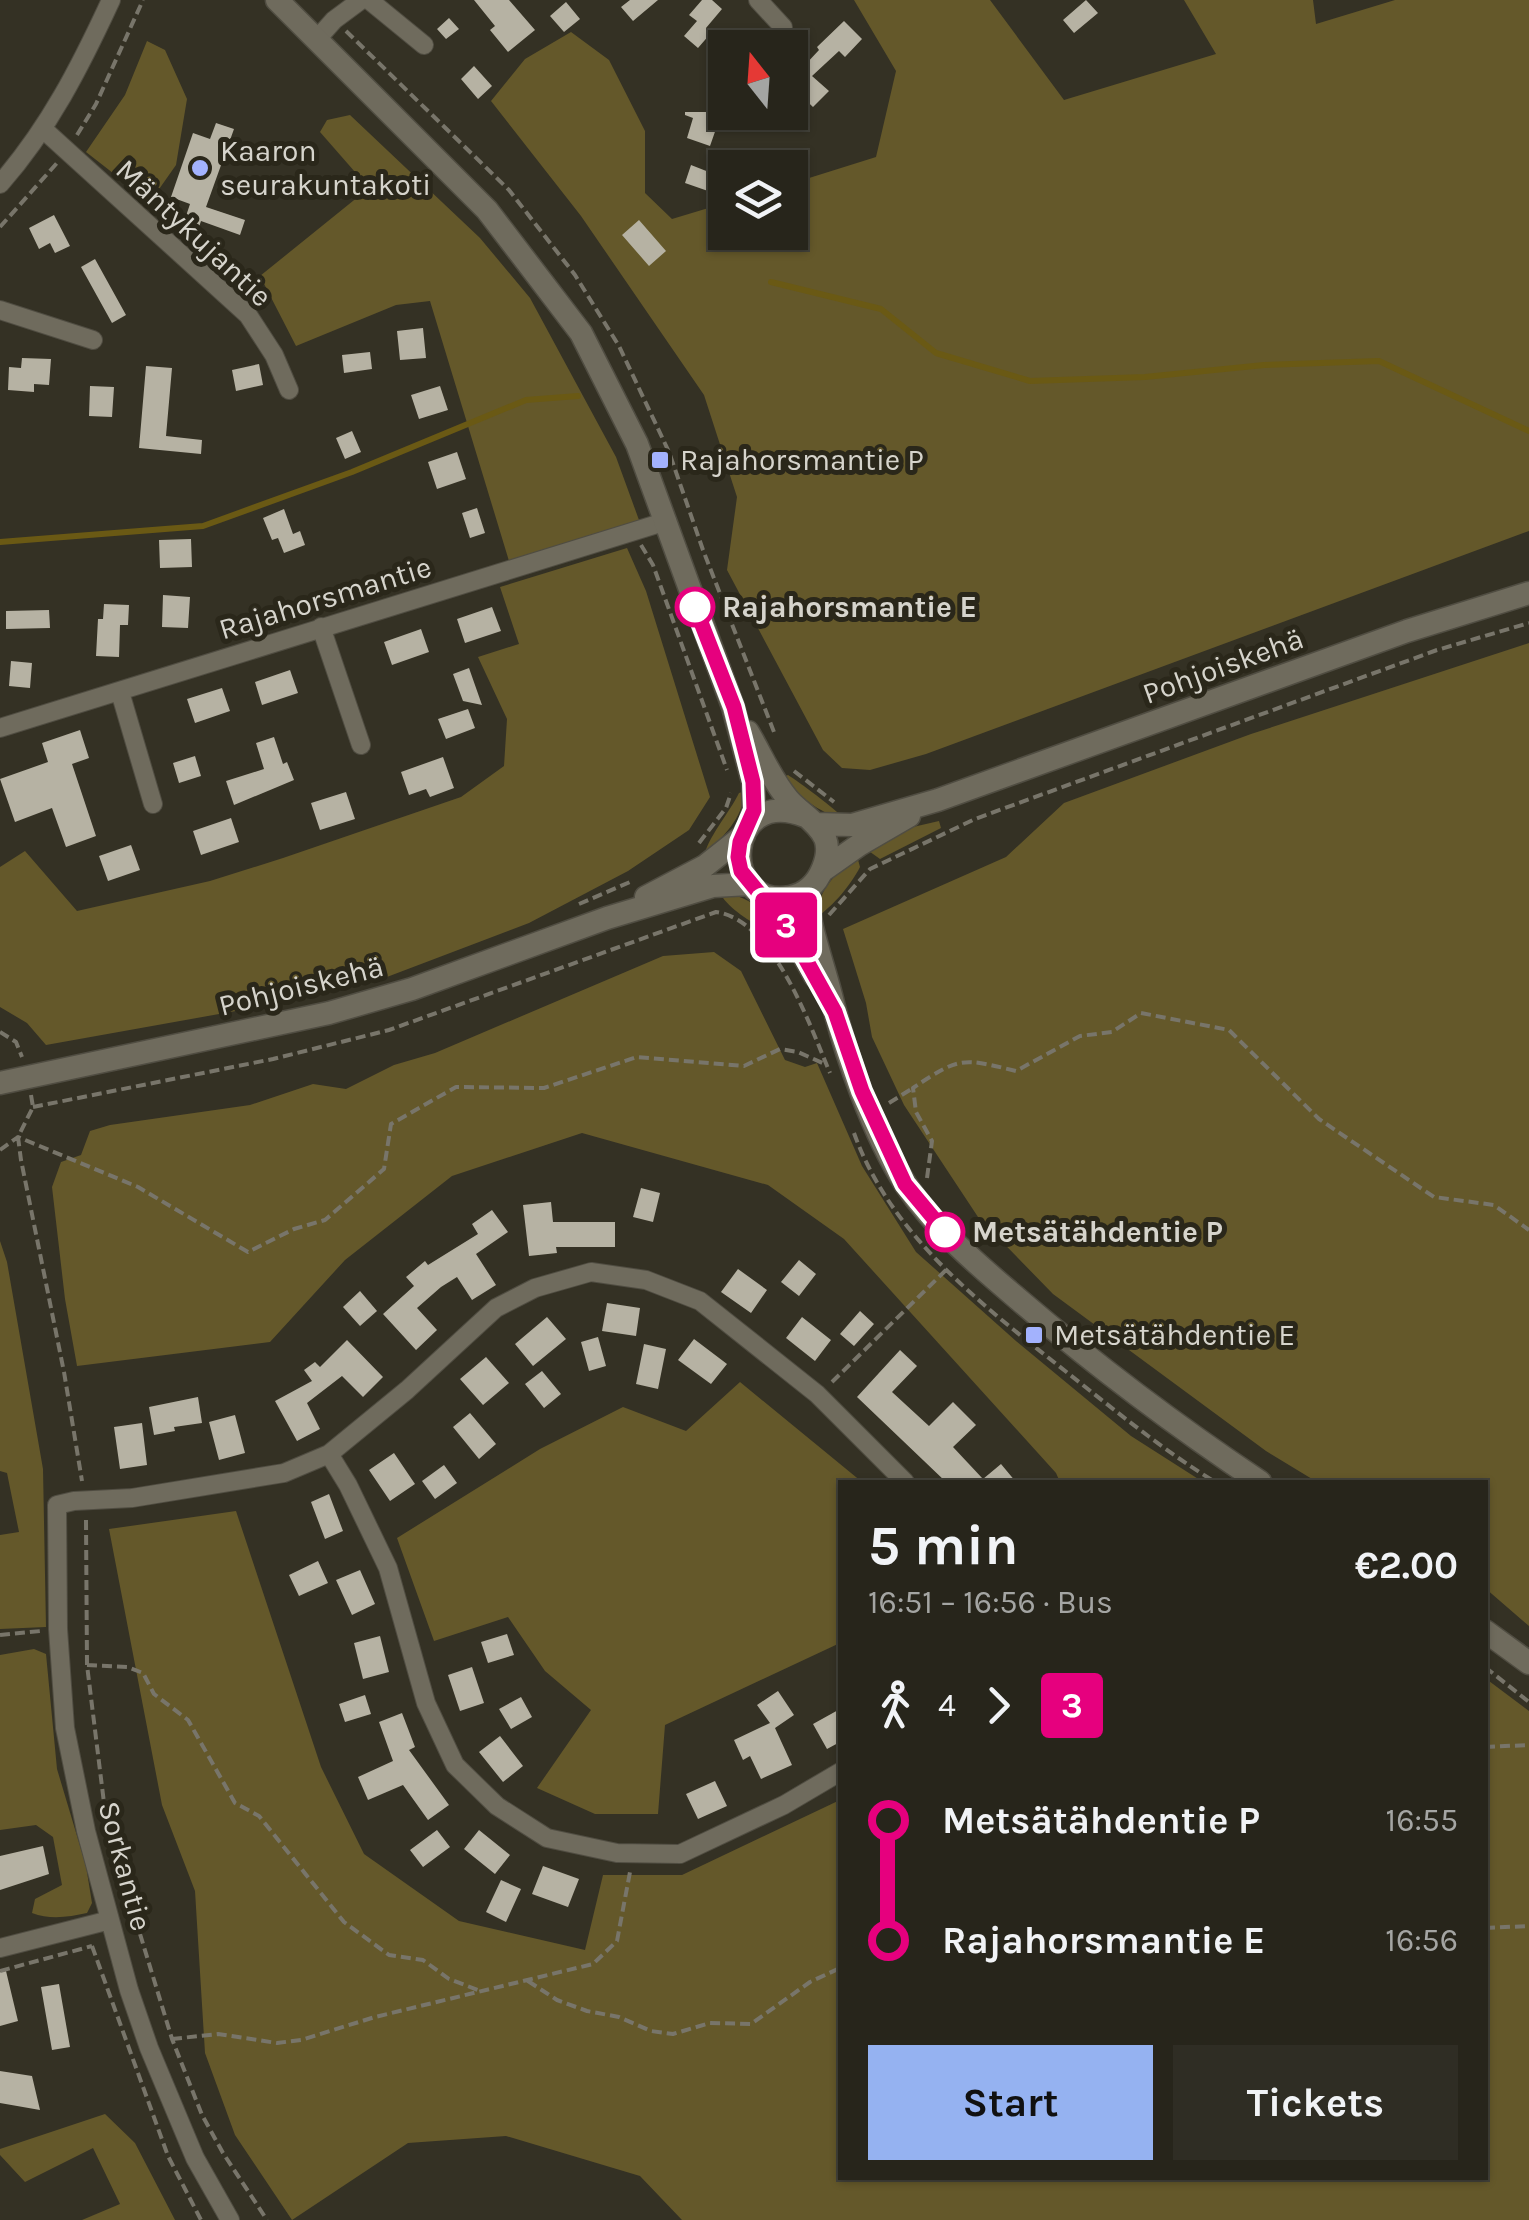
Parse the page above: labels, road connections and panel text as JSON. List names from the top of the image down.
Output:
{
  "streets": {
    "main road": ["Pohjoiskehä"],
    "street": ["Mäntykujantie", "Rajahorsmantie", "Sorkantie"]
  },
  "places": {
    "other": ["Kaaron seurakuntakoti", "Rajahorsmantie E", "Metsätähdentie P"],
    "transit": ["Rajahorsmantie P", "Metsätähdentie E"]
  },
  "lines": ["bus line 3"],
  "north": "top",
  "page": {
    "on_map": "3",
    "heading": ["5 min", "16:51 – 16:56 · Bus", "€2.00"],
    "legs": ["4", "3"],
    "list": [
      {
        "name": "Metsätähdentie P",
        "value": "16:55"
      },
      {
        "name": "Rajahorsmantie E",
        "value": "16:56"
      }
    ],
    "buttons": ["Start", "Tickets"]
  }
}
